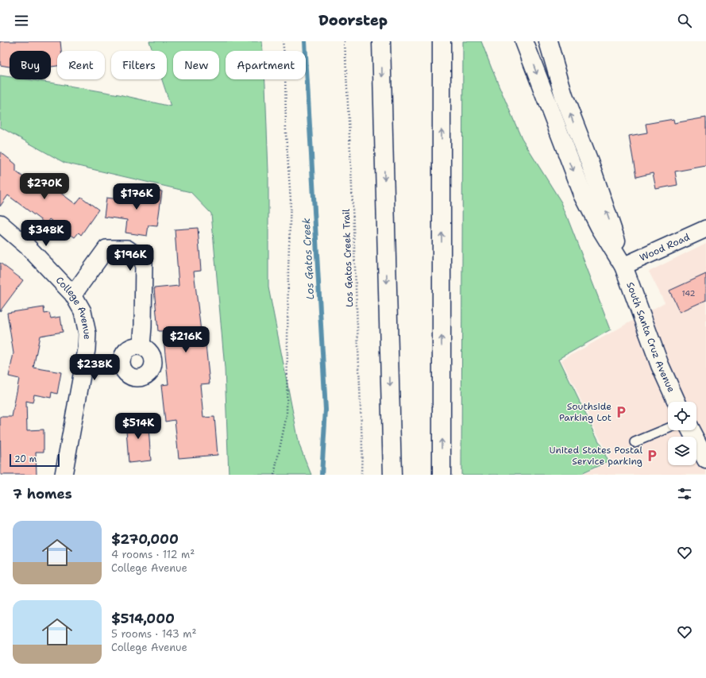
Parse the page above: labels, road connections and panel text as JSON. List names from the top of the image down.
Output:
{
  "streets": {
    "main road": ["South Santa Cruz Avenue"],
    "street": ["Wood Road", "College Avenue"],
    "path": ["Los Gatos Creek Trail"]
  },
  "crossings": [
    ["Wood Road", "South Santa Cruz Avenue"]
  ],
  "water": ["Los Gatos Creek"],
  "places": {
    "parking": ["Southside Parking Lot", "United States Postal Service parking"]
  },
  "house_numbers": ["142"],
  "scale_bar": "20 m",
  "page": {
    "header": "Doorstep",
    "chip": [
      "Buy",
      "Rent",
      "Filters",
      "New",
      "Apartment"
    ],
    "price": [
      "$270K",
      "$176K",
      "$348K",
      "$196K",
      "$216K",
      "$238K",
      "$514K"
    ],
    "scale": "20 m",
    "heading": "7 homes",
    "list": [
      {
        "name": "$270,000",
        "note": "4 rooms · 112 m² · College Avenue"
      },
      {
        "name": "$514,000",
        "note": "5 rooms · 143 m² · College Avenue"
      }
    ]
  }
}
